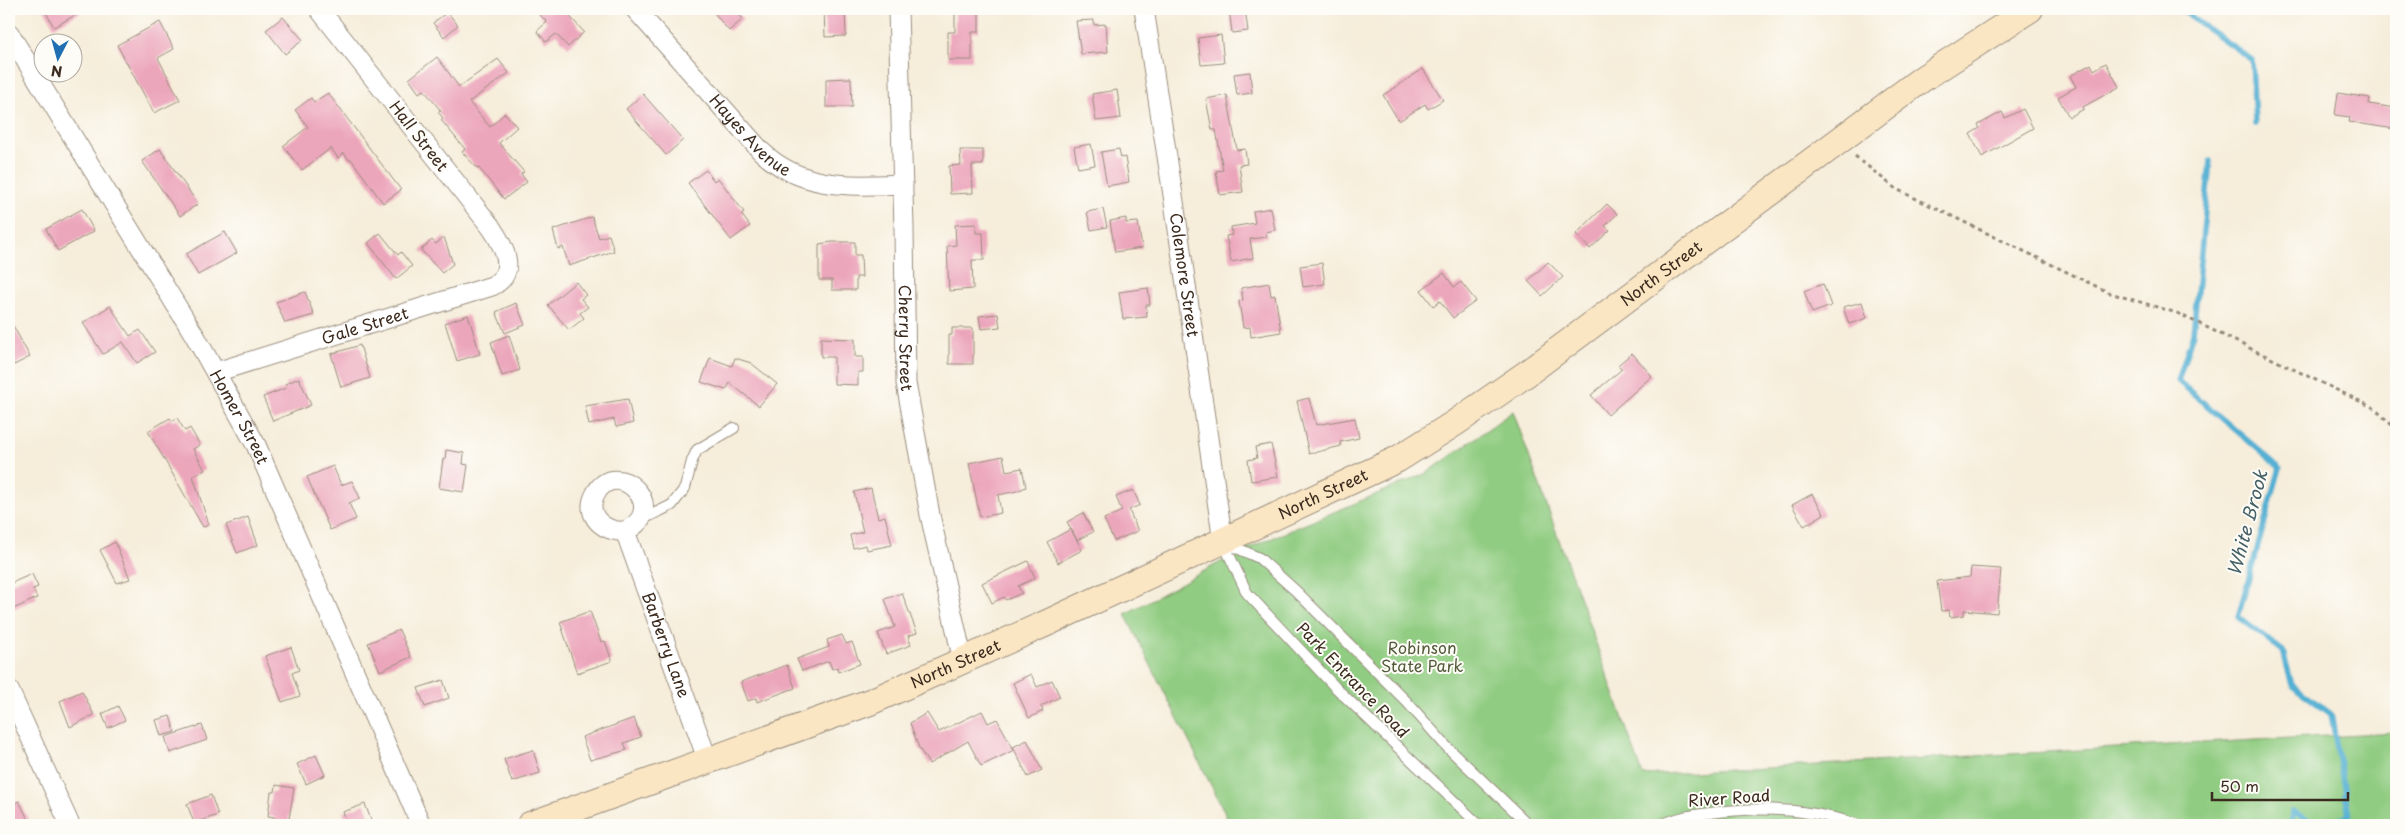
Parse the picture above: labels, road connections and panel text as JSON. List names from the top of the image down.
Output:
{
  "streets": {
    "main road": ["North Street"],
    "street": [
      "Hayes Avenue",
      "Hall Street",
      "Colemore Street",
      "Gale Street",
      "Cherry Street",
      "Homer Street",
      "Barberry Lane"
    ],
    "lane": ["Park Entrance Road", "River Road"]
  },
  "crossings": [
    ["Hayes Avenue", "Cherry Street"],
    ["Hall Street", "Gale Street"],
    ["North Street", "Colemore Street"],
    ["North Street", "Cherry Street"],
    ["North Street", "Barberry Lane"],
    ["North Street", "Park Entrance Road"],
    ["Colemore Street", "Park Entrance Road"],
    ["Gale Street", "Homer Street"]
  ],
  "water": ["White Brook"],
  "parks": ["Robinson State Park"],
  "scale_bar": "50 m",
  "north": "bottom"
}
